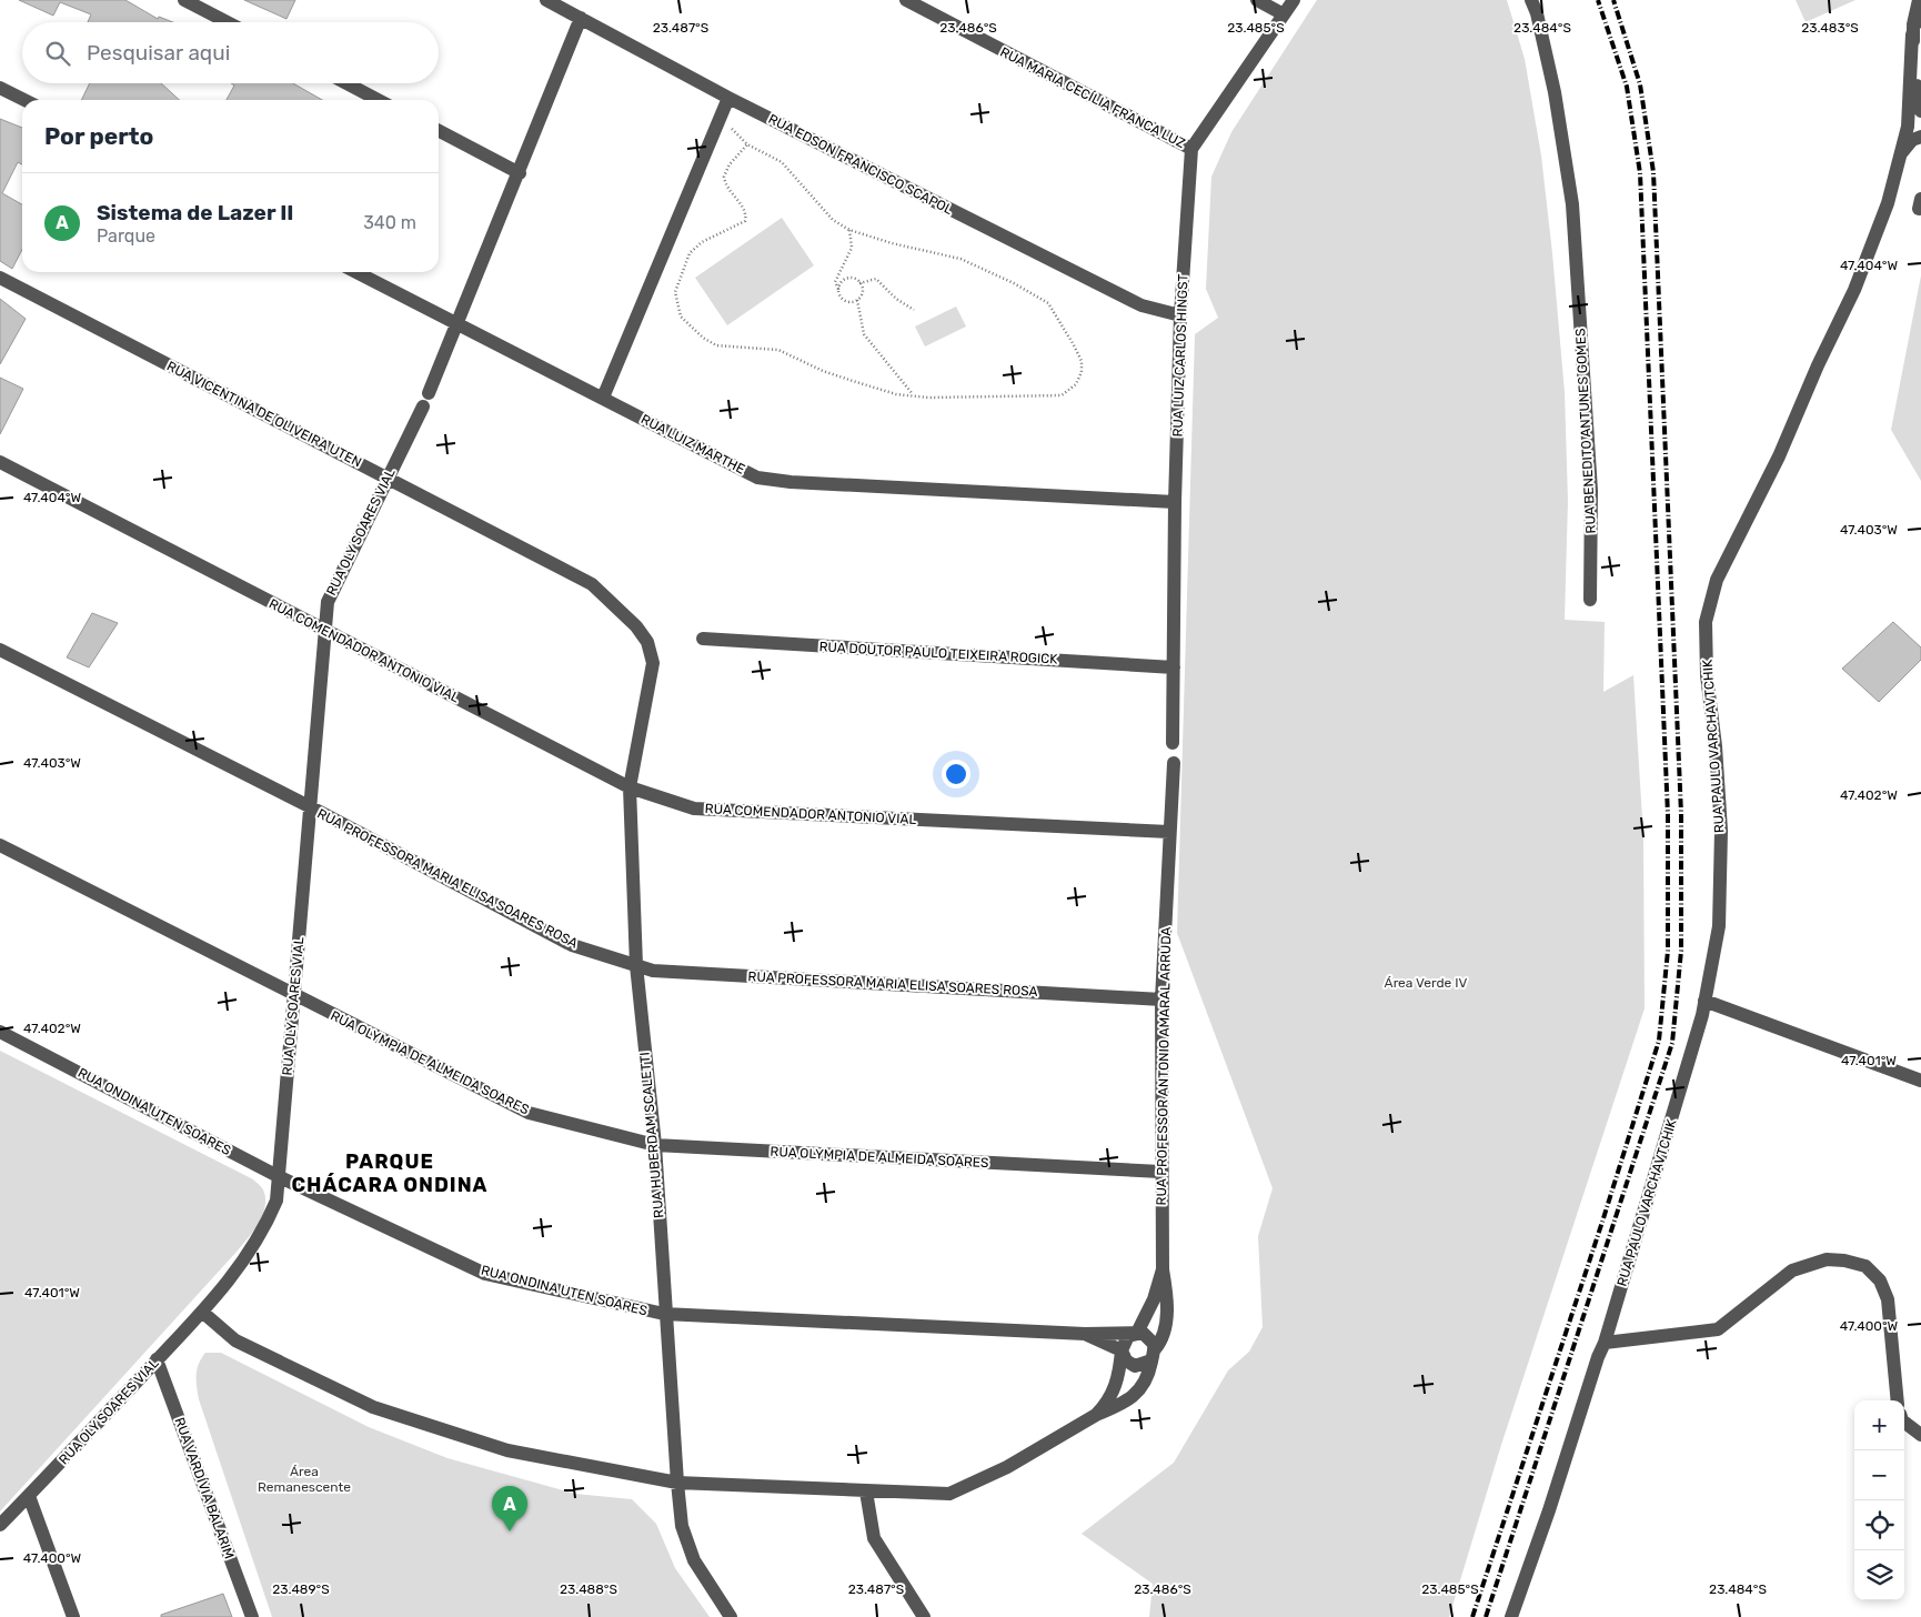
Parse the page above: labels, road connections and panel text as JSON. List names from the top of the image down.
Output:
{
  "streets": {
    "street": [
      "RUA MARIA CECÍLIA FRANCA LUZ",
      "RUA EDSON FRANCISCO SCAPOL",
      "RUA LUIZ CARLOS HINGST",
      "RUA VICENTINA DE OLIVEIRA UTEN",
      "RUA BENEDITO ANTUNES GOMES",
      "RUA LUIZ MARTHE",
      "RUA OLY SOARES VIAL",
      "RUA COMENDADOR ANTONIO VIAL",
      "RUA DOUTOR PAULO TEIXEIRA ROGICK",
      "RUA PAULO VARCHAVTCHIK",
      "RUA PROFESSORA MARIA ELISA SOARES ROSA",
      "RUA OLYMPIA DE ALMEIDA SOARES",
      "RUA PROFESSOR ANTONIO AMARAL ARRUDA",
      "RUA ONDINA UTEN SOARES",
      "RUA HUBERDAM SCALETTI",
      "RUA VARDÍVIA BALARIM"
    ]
  },
  "crossings": [
    ["RUA MARIA CECÍLIA FRANCA LUZ", "RUA LUIZ CARLOS HINGST"],
    ["RUA EDSON FRANCISCO SCAPOL", "RUA LUIZ CARLOS HINGST"],
    ["RUA EDSON FRANCISCO SCAPOL", "RUA OLY SOARES VIAL"],
    ["RUA LUIZ CARLOS HINGST", "RUA LUIZ MARTHE"],
    ["RUA LUIZ CARLOS HINGST", "RUA DOUTOR PAULO TEIXEIRA ROGICK"],
    ["RUA VICENTINA DE OLIVEIRA UTEN", "RUA OLY SOARES VIAL"],
    ["RUA VICENTINA DE OLIVEIRA UTEN", "RUA COMENDADOR ANTONIO VIAL"],
    ["RUA VICENTINA DE OLIVEIRA UTEN", "RUA HUBERDAM SCALETTI"],
    ["RUA LUIZ MARTHE", "RUA OLY SOARES VIAL"],
    ["RUA OLY SOARES VIAL", "RUA COMENDADOR ANTONIO VIAL"],
    ["RUA OLY SOARES VIAL", "RUA PROFESSORA MARIA ELISA SOARES ROSA"],
    ["RUA OLY SOARES VIAL", "RUA OLYMPIA DE ALMEIDA SOARES"],
    ["RUA OLY SOARES VIAL", "RUA ONDINA UTEN SOARES"],
    ["RUA OLY SOARES VIAL", "RUA VARDÍVIA BALARIM"],
    ["RUA COMENDADOR ANTONIO VIAL", "RUA PROFESSOR ANTONIO AMARAL ARRUDA"],
    ["RUA COMENDADOR ANTONIO VIAL", "RUA HUBERDAM SCALETTI"],
    ["RUA PROFESSORA MARIA ELISA SOARES ROSA", "RUA PROFESSOR ANTONIO AMARAL ARRUDA"],
    ["RUA PROFESSORA MARIA ELISA SOARES ROSA", "RUA HUBERDAM SCALETTI"],
    ["RUA OLYMPIA DE ALMEIDA SOARES", "RUA PROFESSOR ANTONIO AMARAL ARRUDA"],
    ["RUA OLYMPIA DE ALMEIDA SOARES", "RUA HUBERDAM SCALETTI"],
    ["RUA ONDINA UTEN SOARES", "RUA HUBERDAM SCALETTI"]
  ],
  "districts": ["PARQUE CHÁCARA ONDINA"],
  "parks": ["Área Verde IV", "Área Remanescente"],
  "page": {
    "search": "Pesquisar aqui",
    "heading": "Por perto",
    "list": [
      {
        "mark": "A",
        "name": "Sistema de Lazer II",
        "note": "Parque",
        "value": "340 m"
      }
    ],
    "map_buttons": ["+", "−"],
    "pins": "A"
  },
  "coordinates": [
    "23.487°S",
    "23.486°S",
    "23.485°S",
    "23.484°S",
    "23.483°S",
    "47.404°W",
    "47.403°W",
    "47.402°W",
    "47.401°W",
    "47.400°W",
    "23.489°S",
    "23.488°S"
  ]
}
